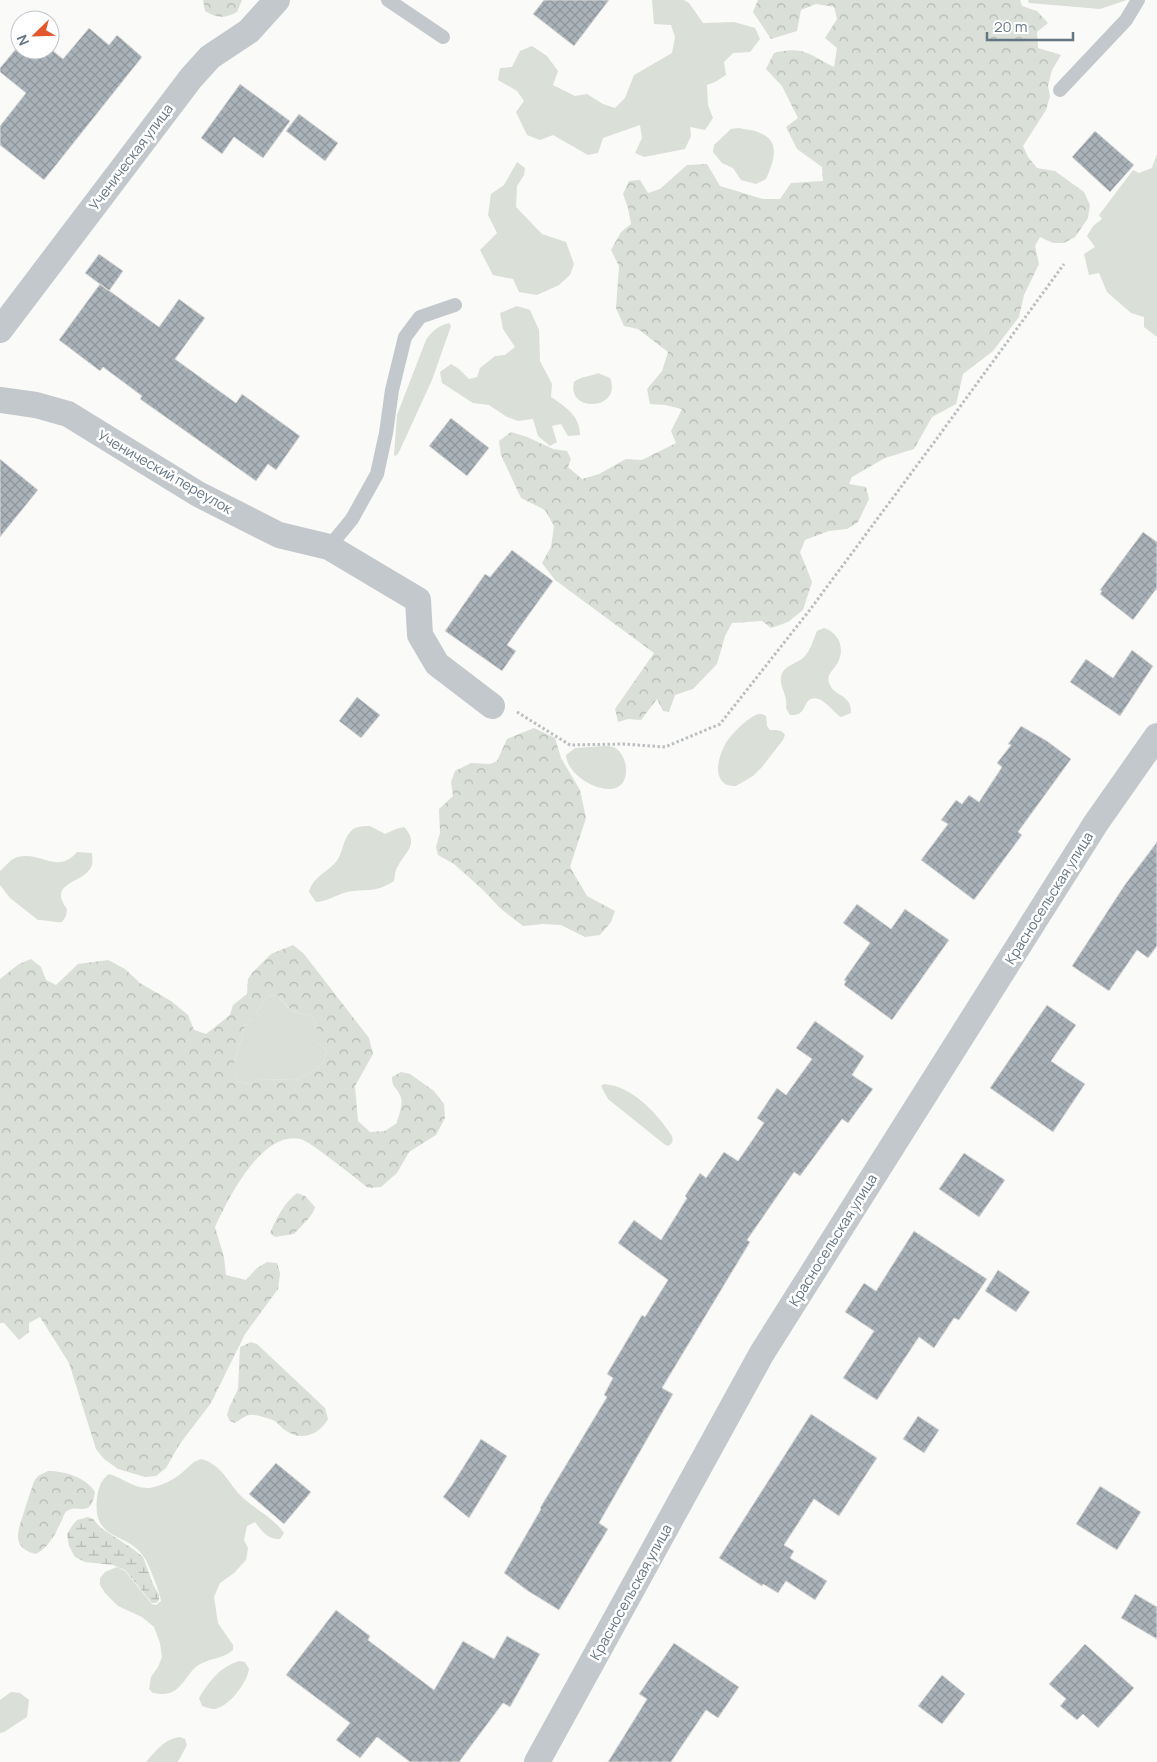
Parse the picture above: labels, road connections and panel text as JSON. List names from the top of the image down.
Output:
{
  "streets": {
    "street": ["Ученическая улица", "Ученический переулок", "Красносельская улица"]
  },
  "scale_bar": "20 m",
  "north": "bottom left"
}
